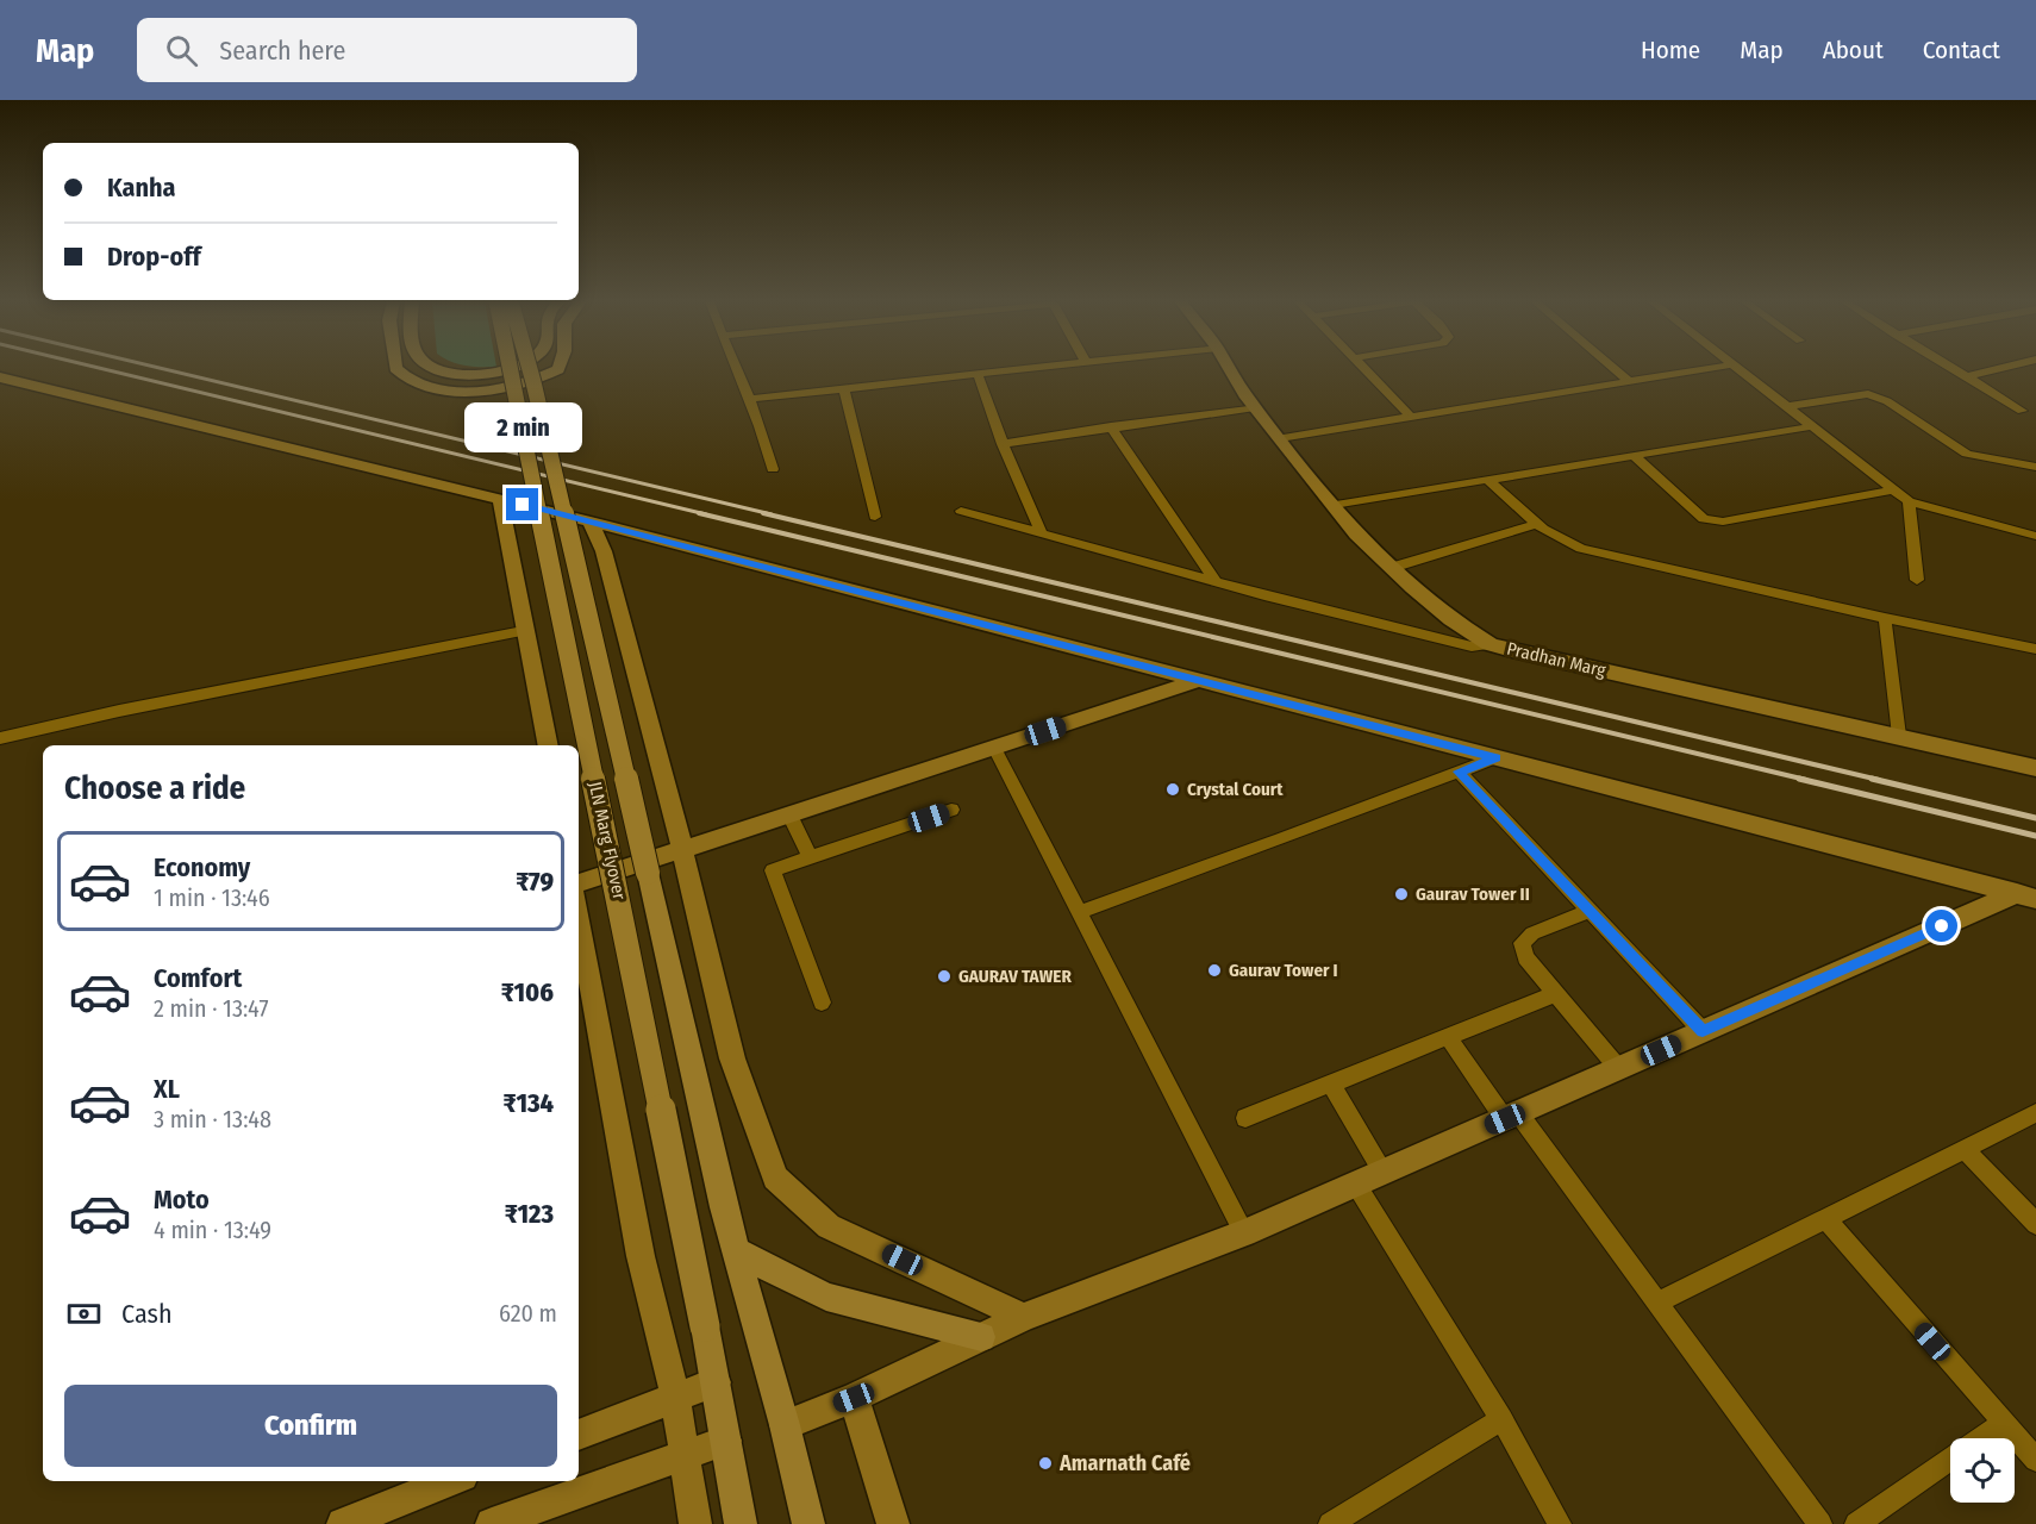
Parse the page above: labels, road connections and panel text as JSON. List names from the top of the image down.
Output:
{
  "streets": {
    "main road": ["JLN Marg Flyover"],
    "street": ["Pradhan Marg"]
  },
  "places": [
    "Crystal Court",
    "Gaurav Tower II",
    "Gaurav Tower I",
    "GAURAV TAWER",
    "Amarnath Café"
  ],
  "page": {
    "header": "Map",
    "search": "Search here",
    "nav": [
      "Home",
      "Map",
      "About",
      "Contact"
    ],
    "banner": ["Kanha", "Drop-off"],
    "bubble": "2 min",
    "heading": "Choose a ride",
    "list": [
      {
        "name": "Economy",
        "note": "1 min · 13:46",
        "value": "₹79"
      },
      {
        "name": "Comfort",
        "note": "2 min · 13:47",
        "value": "₹106"
      },
      {
        "name": "XL",
        "note": "3 min · 13:48",
        "value": "₹134"
      },
      {
        "name": "Moto",
        "note": "4 min · 13:49",
        "value": "₹123"
      }
    ],
    "pay": ["Cash", "620 m"],
    "buttons": "Confirm"
  }
}
